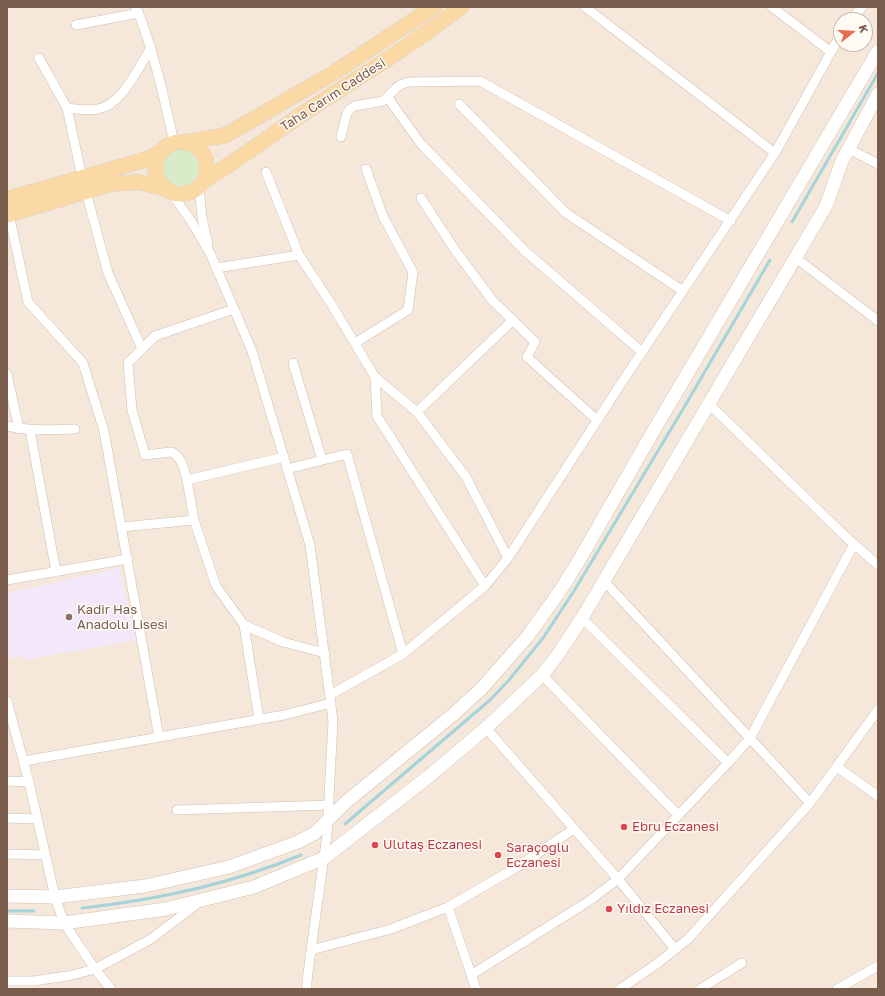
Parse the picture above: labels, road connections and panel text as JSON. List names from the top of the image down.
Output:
{
  "streets": {
    "main road": ["Taha Carım Caddesi"]
  },
  "places": [
    "Kadir Has Anadolu Lisesi",
    "Ebru Eczanesi",
    "Ulutaş Eczanesi",
    "Saraçoğlu Eczanesi",
    "Yıldız Eczanesi"
  ],
  "north": "right"
}
